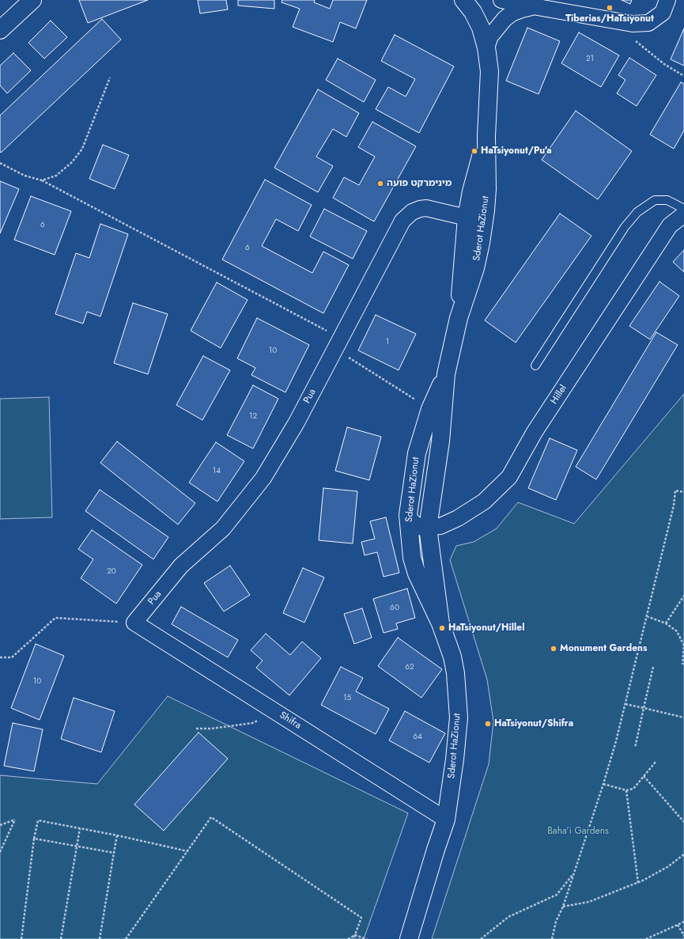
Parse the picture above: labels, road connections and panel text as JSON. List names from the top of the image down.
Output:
{
  "streets": {
    "street": [
      "Sderot HaZionut",
      "Hillel",
      "Pua",
      "Shifra"
    ]
  },
  "crossings": [
    ["Sderot HaZionut", "Hillel"],
    ["Sderot HaZionut", "Pua"],
    ["Sderot HaZionut", "Shifra"],
    ["Pua", "Shifra"]
  ],
  "parks": ["Baha'i Gardens"],
  "places": [
    "Tiberias/HaTsiyonut",
    "HaTsiyonut/Pu'a",
    "מינימרקט פועה",
    "HaTsiyonut/Hillel",
    "Monument Gardens",
    "HaTsiyonut/Shifra"
  ],
  "house_numbers": [
    "21",
    "6",
    "6",
    "1",
    "10",
    "12",
    "14",
    "20",
    "60",
    "62",
    "10",
    "15",
    "64"
  ]
}
